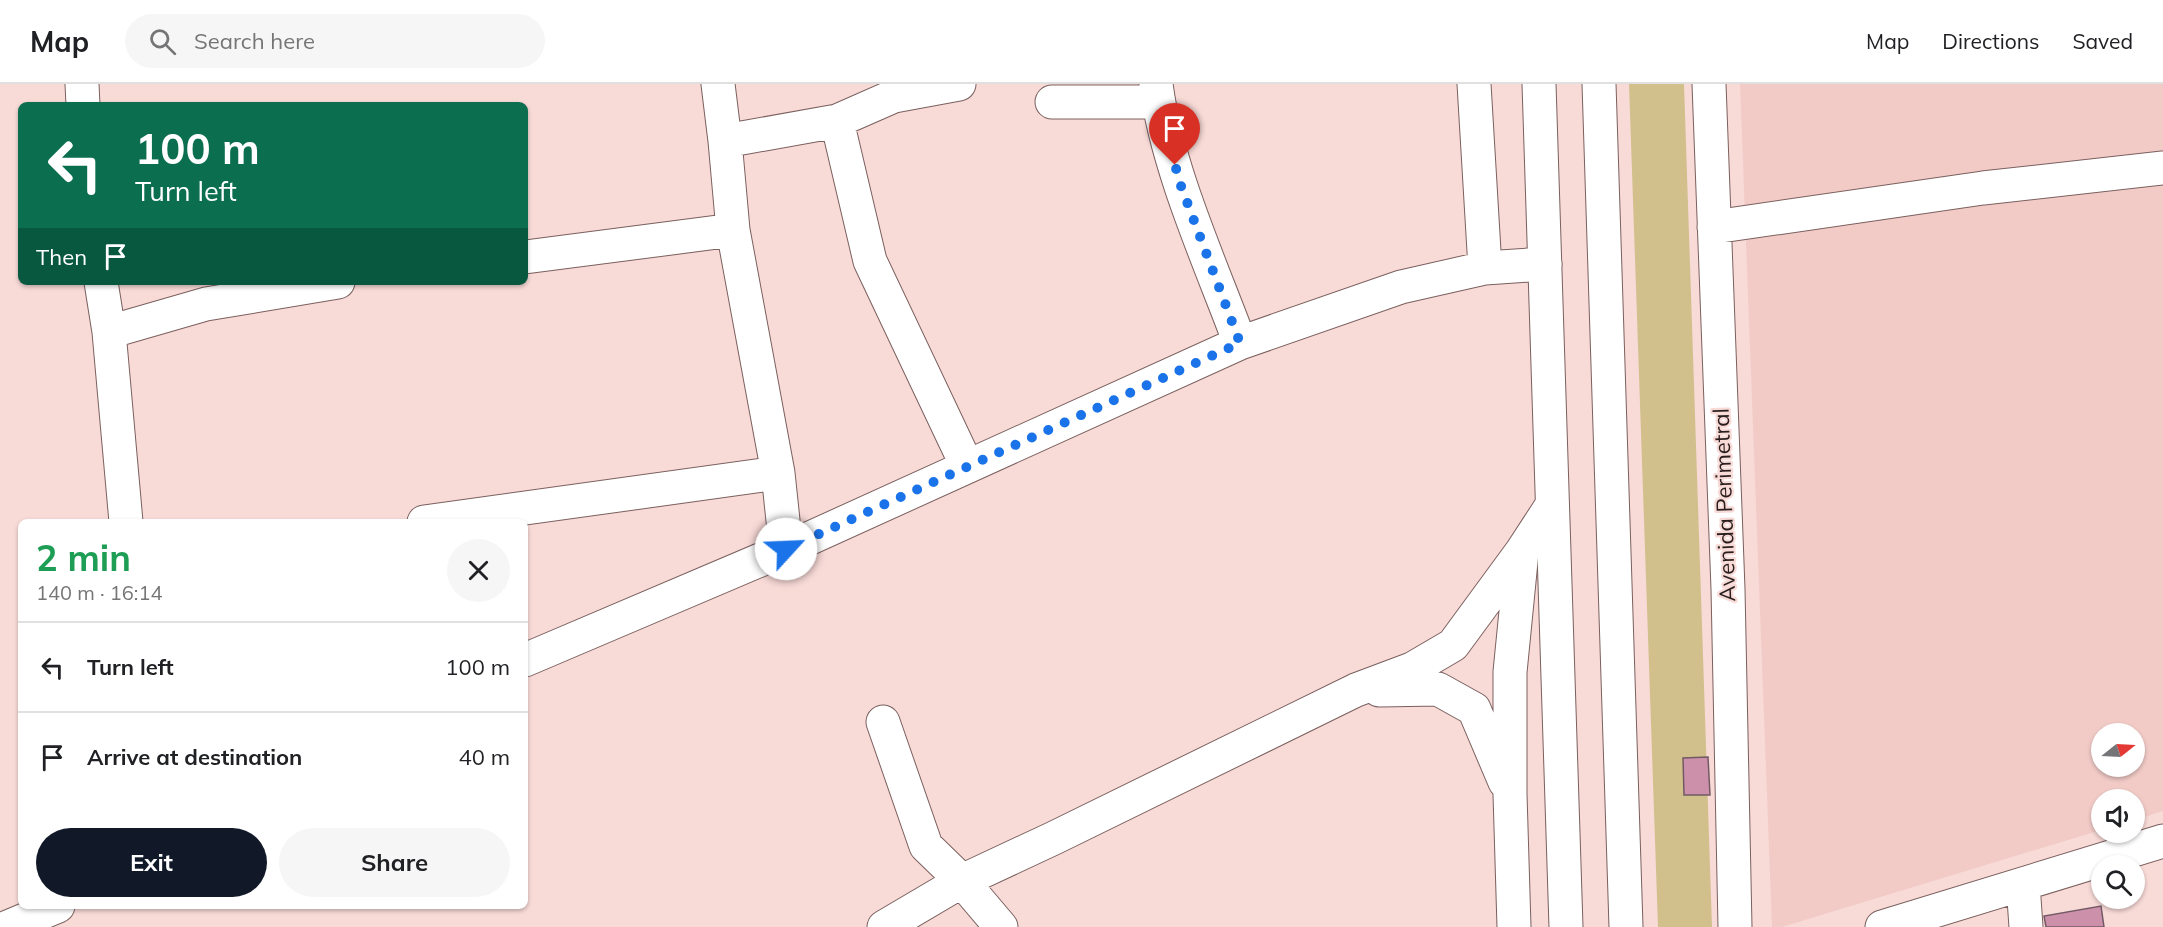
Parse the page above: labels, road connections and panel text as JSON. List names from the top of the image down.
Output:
{
  "streets": {
    "main road": ["Avenida Perimetral"]
  },
  "north": "right",
  "page": {
    "header": "Map",
    "search": "Search here",
    "nav": ["Map", "Directions", "Saved"],
    "turn": ["100 m", "Turn left"],
    "then": "Then",
    "heading": ["2 min", "140 m · 16:14"],
    "list": [
      {
        "name": "Turn left",
        "value": "100 m"
      },
      {
        "name": "Arrive at destination",
        "value": "40 m"
      }
    ],
    "buttons": ["Exit", "Share"]
  }
}
